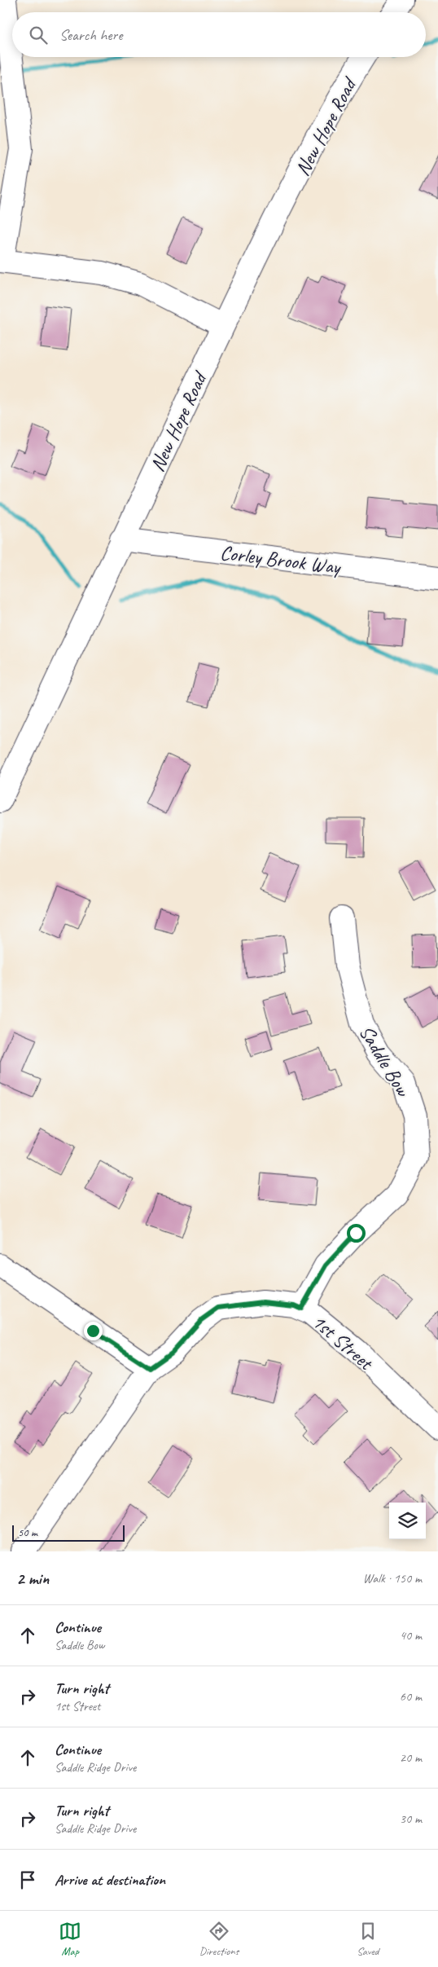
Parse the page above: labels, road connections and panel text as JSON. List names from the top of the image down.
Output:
{
  "streets": {
    "street": [
      "New Hope Road",
      "Corley Brook Way",
      "Saddle Bow",
      "1st Street"
    ]
  },
  "crossings": [
    ["New Hope Road", "Corley Brook Way"],
    ["Saddle Bow", "1st Street"]
  ],
  "scale_bar": "50 m",
  "page": {
    "search": "Search here",
    "scale": "50 m",
    "heading": ["2 min", "Walk · 150 m"],
    "list": [
      ["Continue", "Saddle Bow", "40 m"],
      ["Turn right", "1st Street", "60 m"],
      ["Continue", "Saddle Ridge Drive", "20 m"],
      ["Turn right", "Saddle Ridge Drive", "30 m"],
      "Arrive at destination"
    ],
    "nav": ["Map", "Directions", "Saved"]
  }
}
